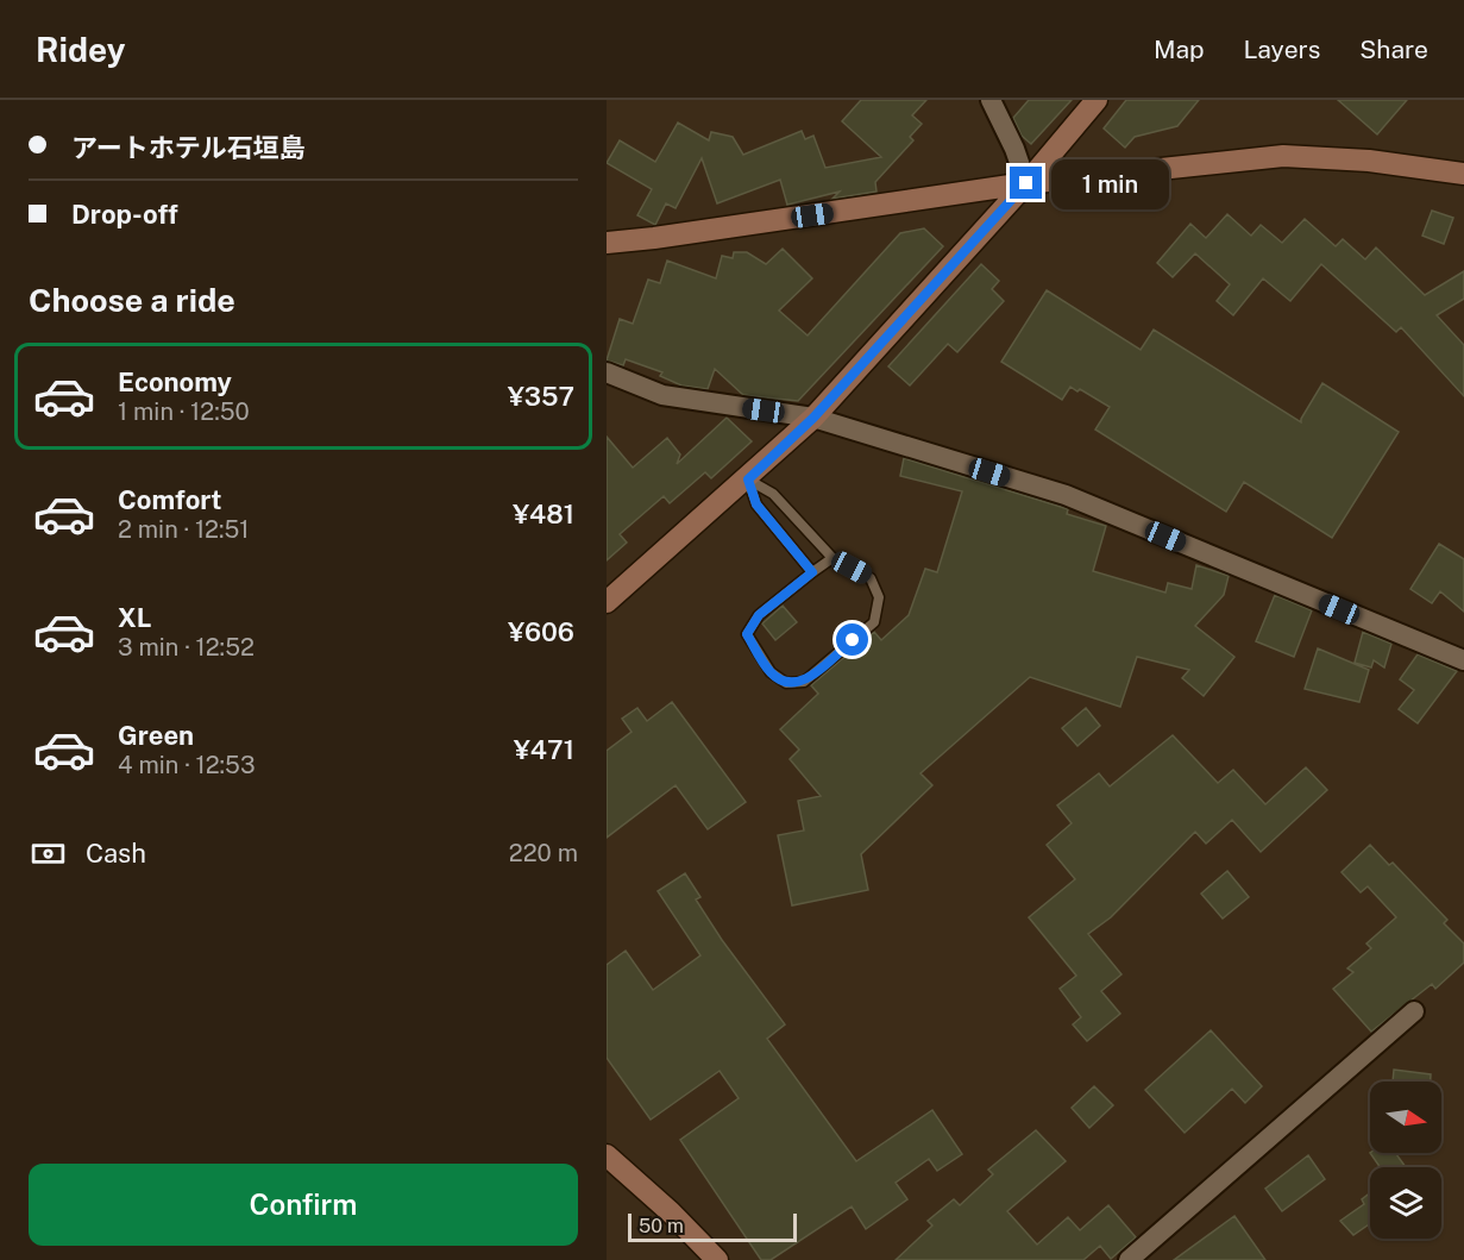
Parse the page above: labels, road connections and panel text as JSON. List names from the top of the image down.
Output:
{
  "scale_bar": "50 m",
  "north": "right",
  "page": {
    "header": "Ridey",
    "nav": ["Map", "Layers", "Share"],
    "banner": ["アートホテル石垣島", "Drop-off"],
    "bubble": "1 min",
    "heading": "Choose a ride",
    "list": [
      {
        "name": "Economy",
        "note": "1 min · 12:50",
        "value": "¥357"
      },
      {
        "name": "Comfort",
        "note": "2 min · 12:51",
        "value": "¥481"
      },
      {
        "name": "XL",
        "note": "3 min · 12:52",
        "value": "¥606"
      },
      {
        "name": "Green",
        "note": "4 min · 12:53",
        "value": "¥471"
      }
    ],
    "pay": ["Cash", "220 m"],
    "buttons": "Confirm",
    "scale": "50 m"
  }
}
